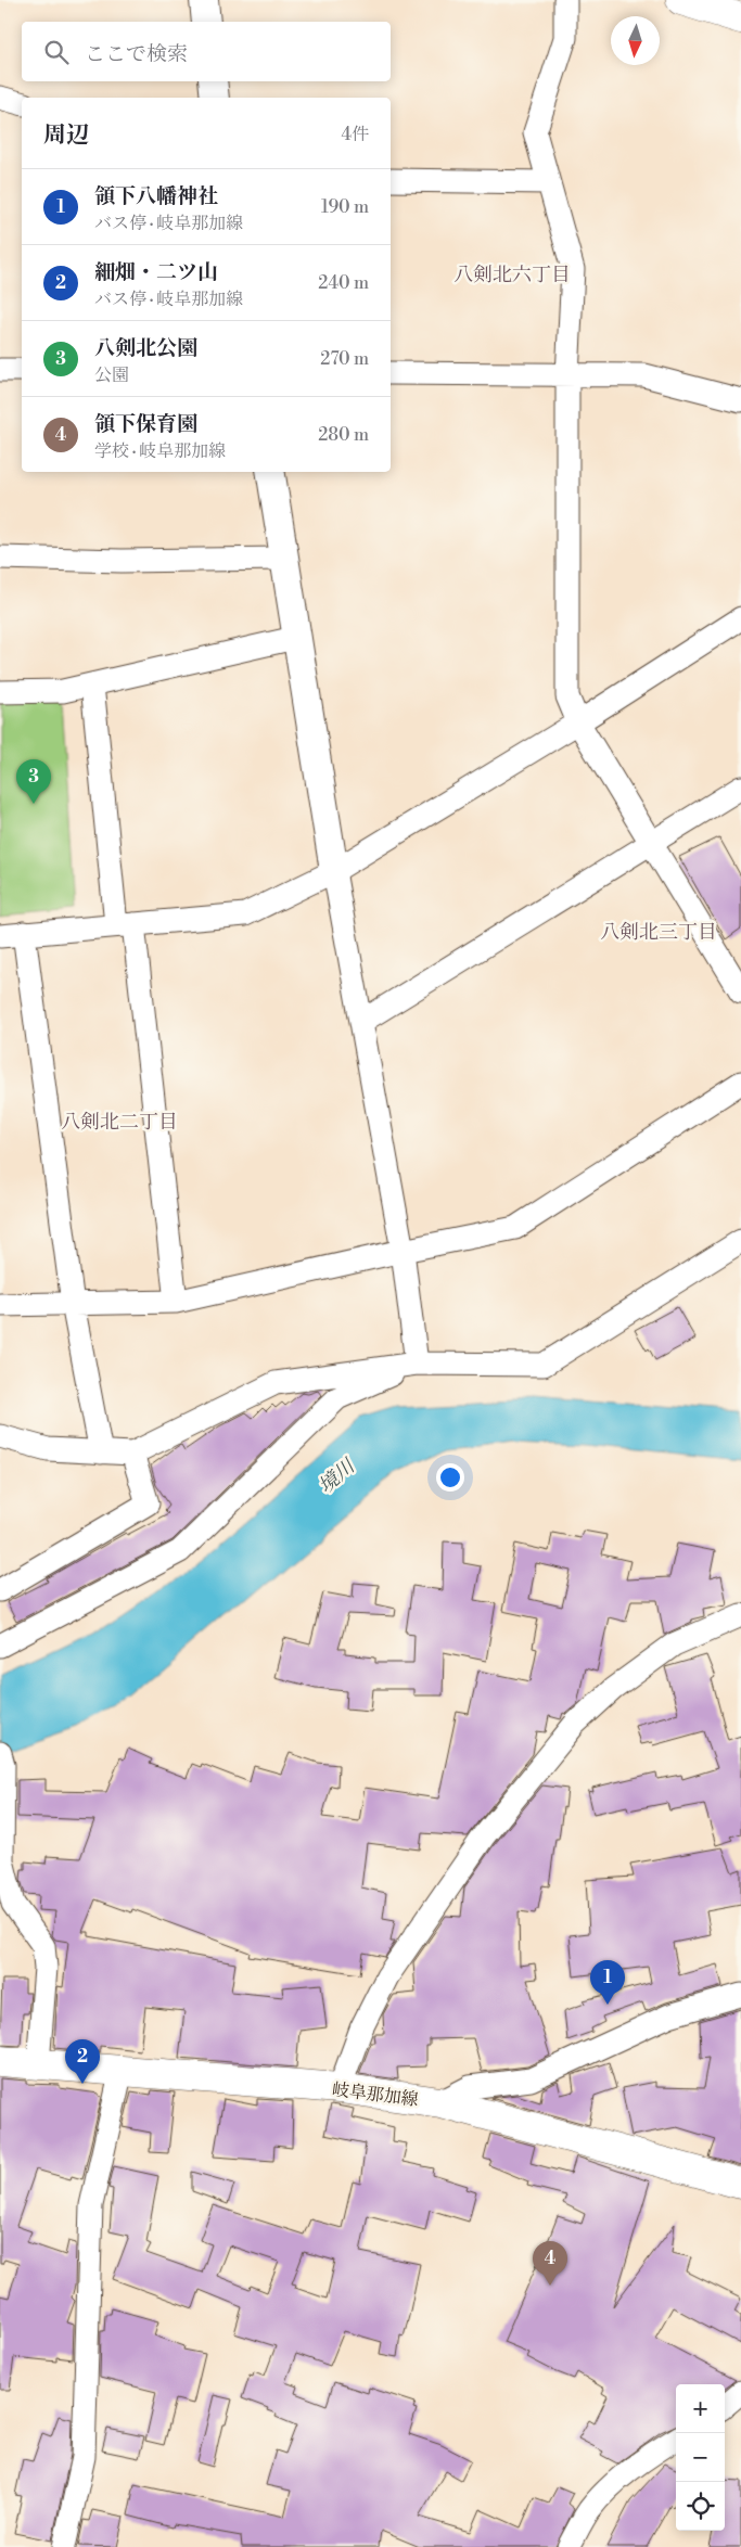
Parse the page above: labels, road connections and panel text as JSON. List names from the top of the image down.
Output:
{
  "streets": {
    "main road": ["岐阜那加線"]
  },
  "districts": ["八剣北六丁目", "八剣北三丁目", "八剣北二丁目"],
  "water": ["境川"],
  "north": "bottom",
  "page": {
    "search": "ここで検索",
    "heading": ["周辺", "4件"],
    "list": [
      {
        "mark": "1",
        "name": "領下八幡神社",
        "note": "バス停 · 岐阜那加線",
        "value": "190 m"
      },
      {
        "mark": "2",
        "name": "細畑・二ツ山",
        "note": "バス停 · 岐阜那加線",
        "value": "240 m"
      },
      {
        "mark": "3",
        "name": "八剣北公園",
        "note": "公園",
        "value": "270 m"
      },
      {
        "mark": "4",
        "name": "領下保育園",
        "note": "学校 · 岐阜那加線",
        "value": "280 m"
      }
    ],
    "pins": [
      "3",
      "1",
      "2",
      "4"
    ],
    "map_buttons": ["+", "−"]
  }
}
